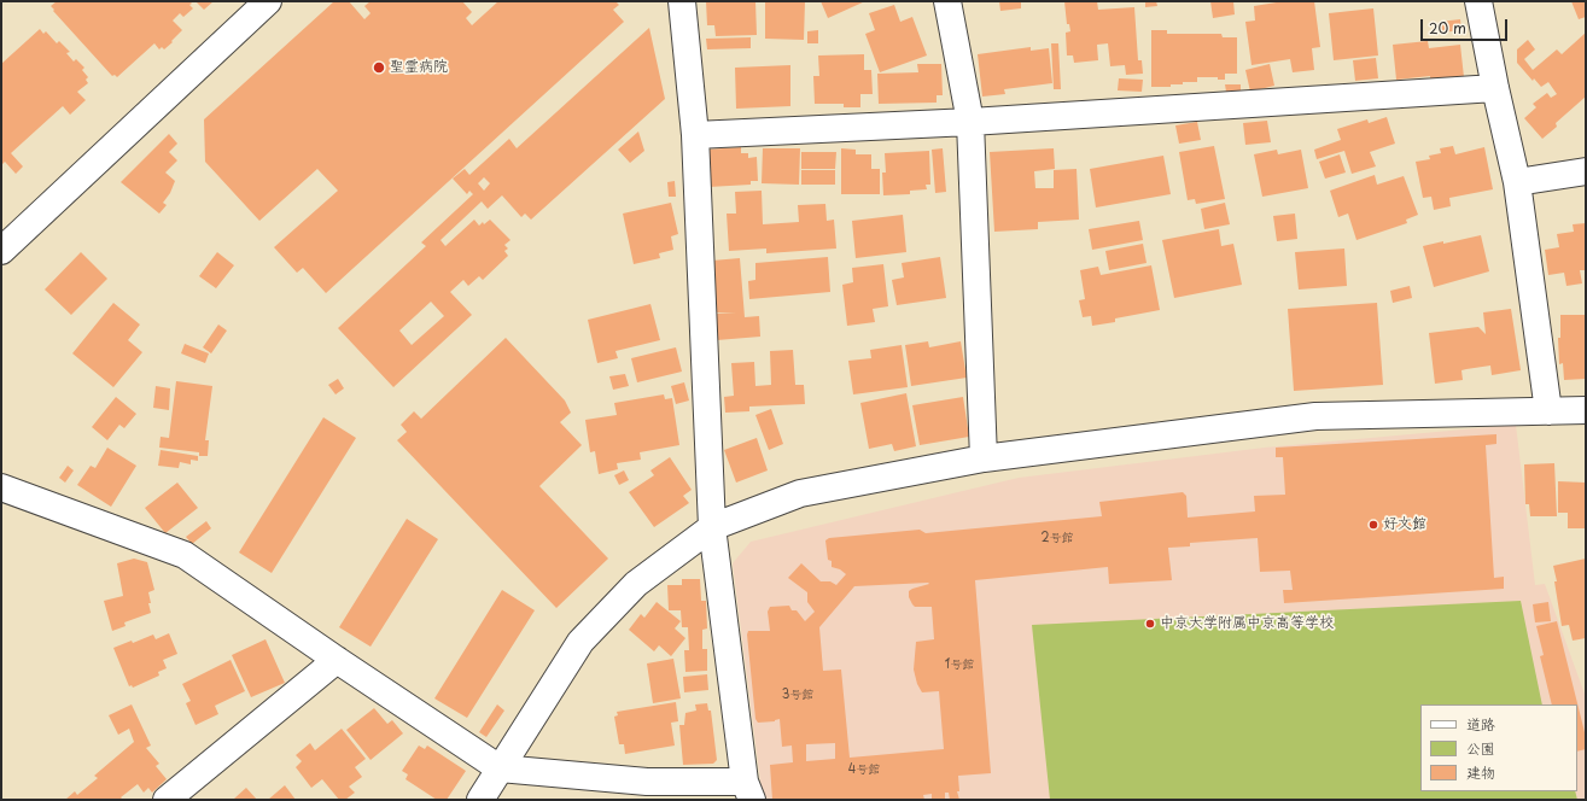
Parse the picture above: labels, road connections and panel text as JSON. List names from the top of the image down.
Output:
{
  "places": ["聖霊病院", "好文館", "中京大学附属中京高等学校"],
  "house_numbers": [
    "2号館",
    "1号館",
    "3号館",
    "4号館"
  ],
  "legend": ["道路", "公園", "建物"],
  "scale_bar": "20 m"
}
